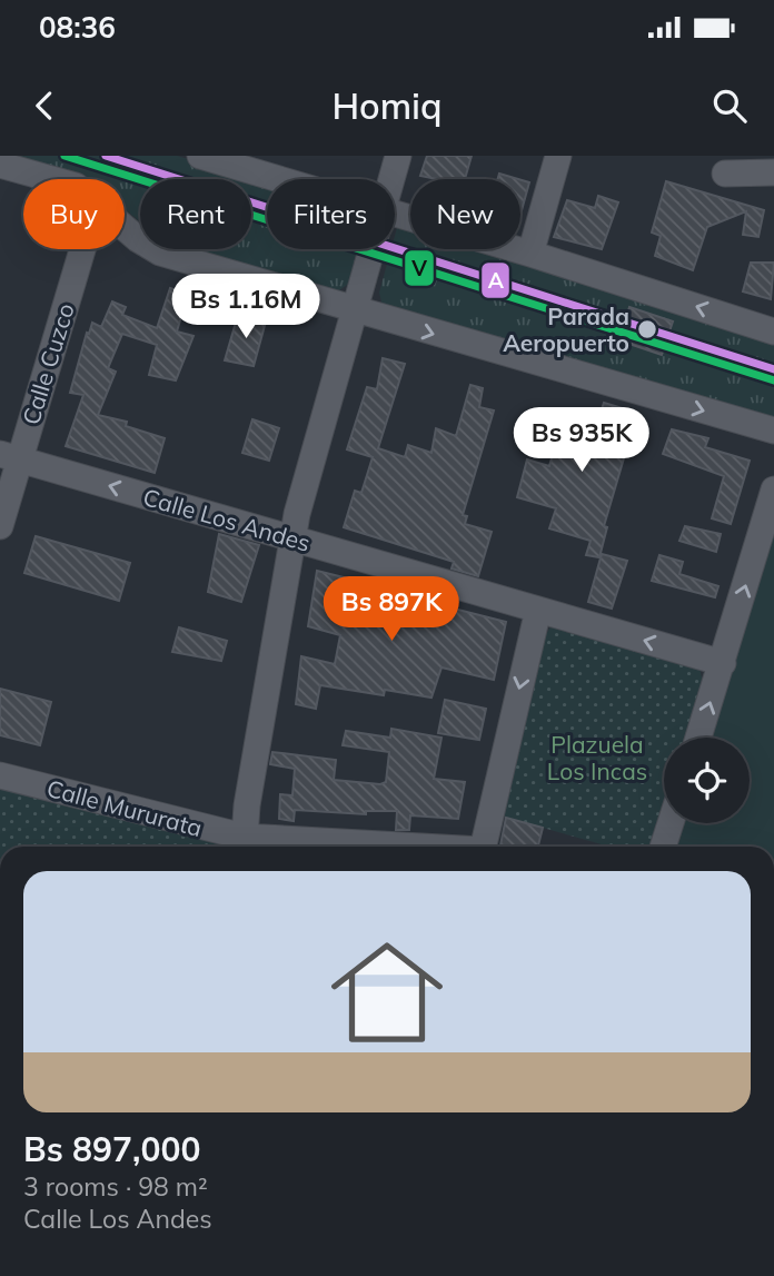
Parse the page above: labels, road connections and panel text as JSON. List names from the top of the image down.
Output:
{
  "streets": {
    "street": ["Calle Cuzco", "Calle Los Andes", "Calle Mururata"]
  },
  "crossings": [
    ["Calle Cuzco", "Calle Los Andes"]
  ],
  "one_way": ["Calle Los Andes"],
  "parks": ["Plazuela Los Incas"],
  "places": ["Parada Aeropuerto"],
  "lines": ["transit line V", "transit line A"],
  "page": {
    "status": "08:36",
    "header": "Homiq",
    "chip": [
      "Buy",
      "Rent",
      "Filters",
      "New"
    ],
    "price": ["Bs 1.16M", "Bs 935K", "Bs 897K"],
    "list": [
      {
        "name": "Bs 897,000",
        "note": "3 rooms · 98 m² · Calle Los Andes"
      }
    ]
  }
}
